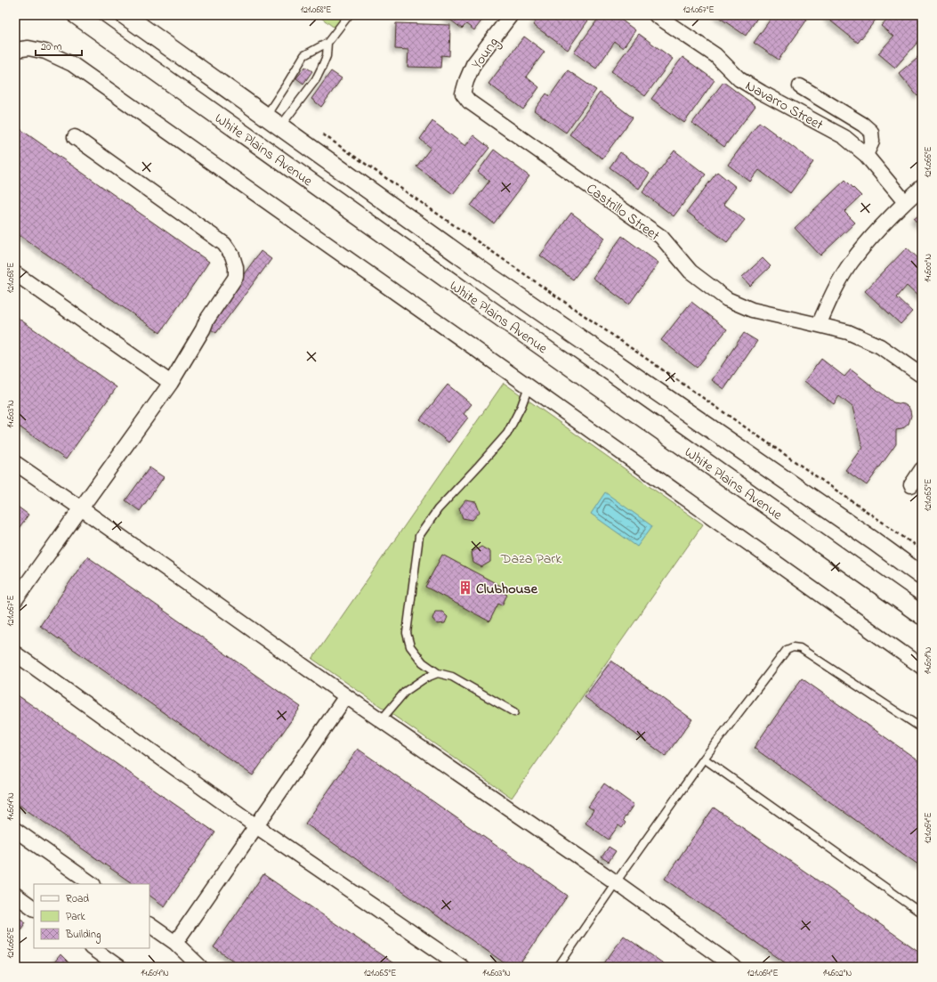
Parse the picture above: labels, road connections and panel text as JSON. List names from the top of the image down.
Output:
{
  "streets": {
    "street": [
      "Young",
      "Navarro Street",
      "White Plains Avenue",
      "Castrillo Street"
    ]
  },
  "crossings": [
    ["Young", "Castrillo Street"]
  ],
  "parks": ["Daza Park"],
  "places": {
    "building": ["Clubhouse"]
  },
  "legend": ["Road", "Park", "Building"],
  "scale_bar": "20 m",
  "coordinates": [
    "121.068°E",
    "121.067°E",
    "121.066°E",
    "14.600°N",
    "14.603°N",
    "121.065°E",
    "14.601°N",
    "14.604°N",
    "121.064°E",
    "14.602°N"
  ]
}
